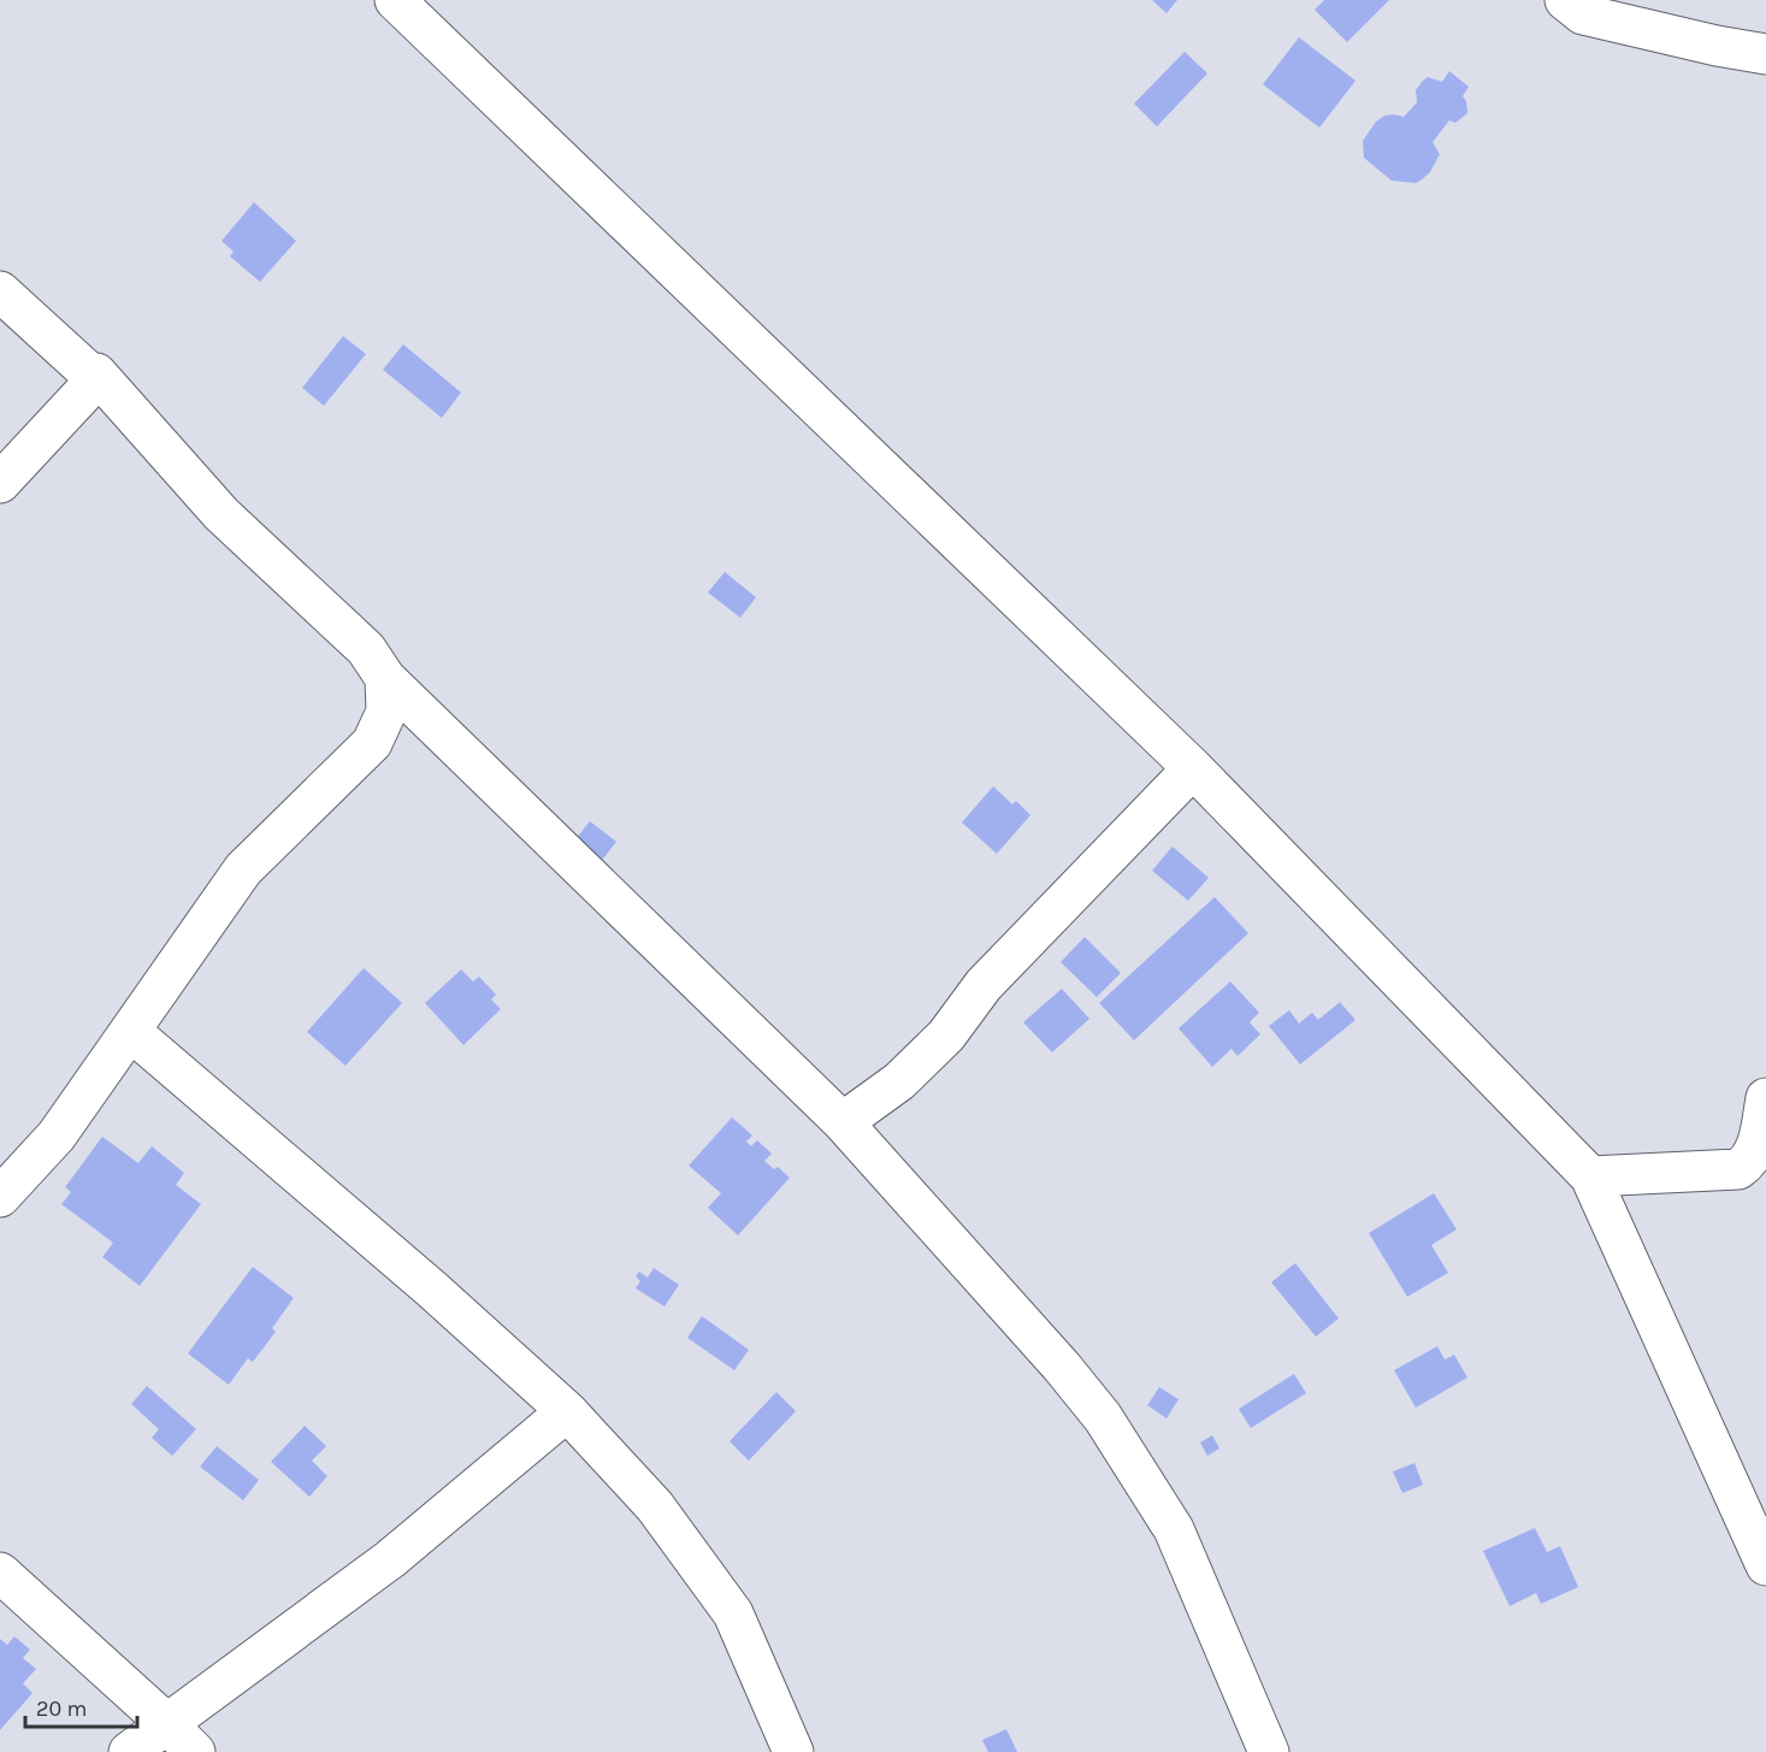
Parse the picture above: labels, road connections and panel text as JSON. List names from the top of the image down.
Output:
{
  "scale_bar": "20 m"
}
